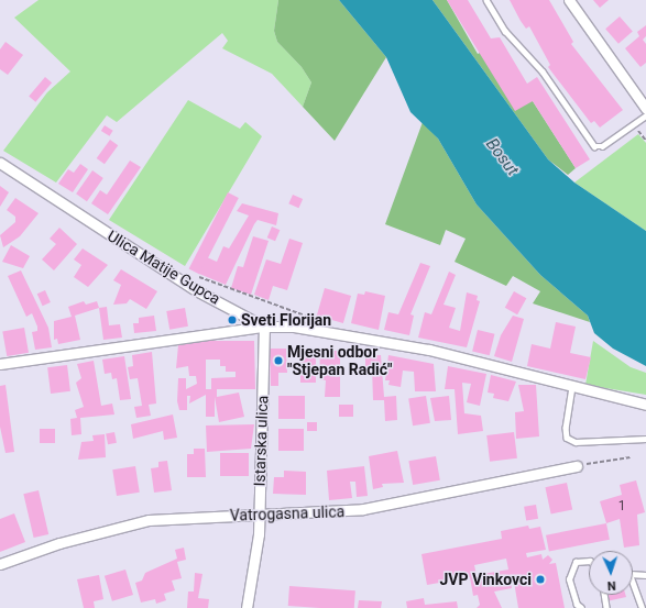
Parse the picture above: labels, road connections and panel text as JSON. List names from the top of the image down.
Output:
{
  "streets": {
    "street": ["Ulica Matije Gupca", "Istarska ulica", "Vatrogasna ulica"]
  },
  "crossings": [
    ["Ulica Matije Gupca", "Istarska ulica"],
    ["Istarska ulica", "Vatrogasna ulica"]
  ],
  "water": ["Bosut"],
  "places": ["Sveti Florijan", "Mjesni odbor \"Stjepan Radić\"", "JVP Vinkovci"],
  "house_numbers": ["1"],
  "north": "bottom"
}
